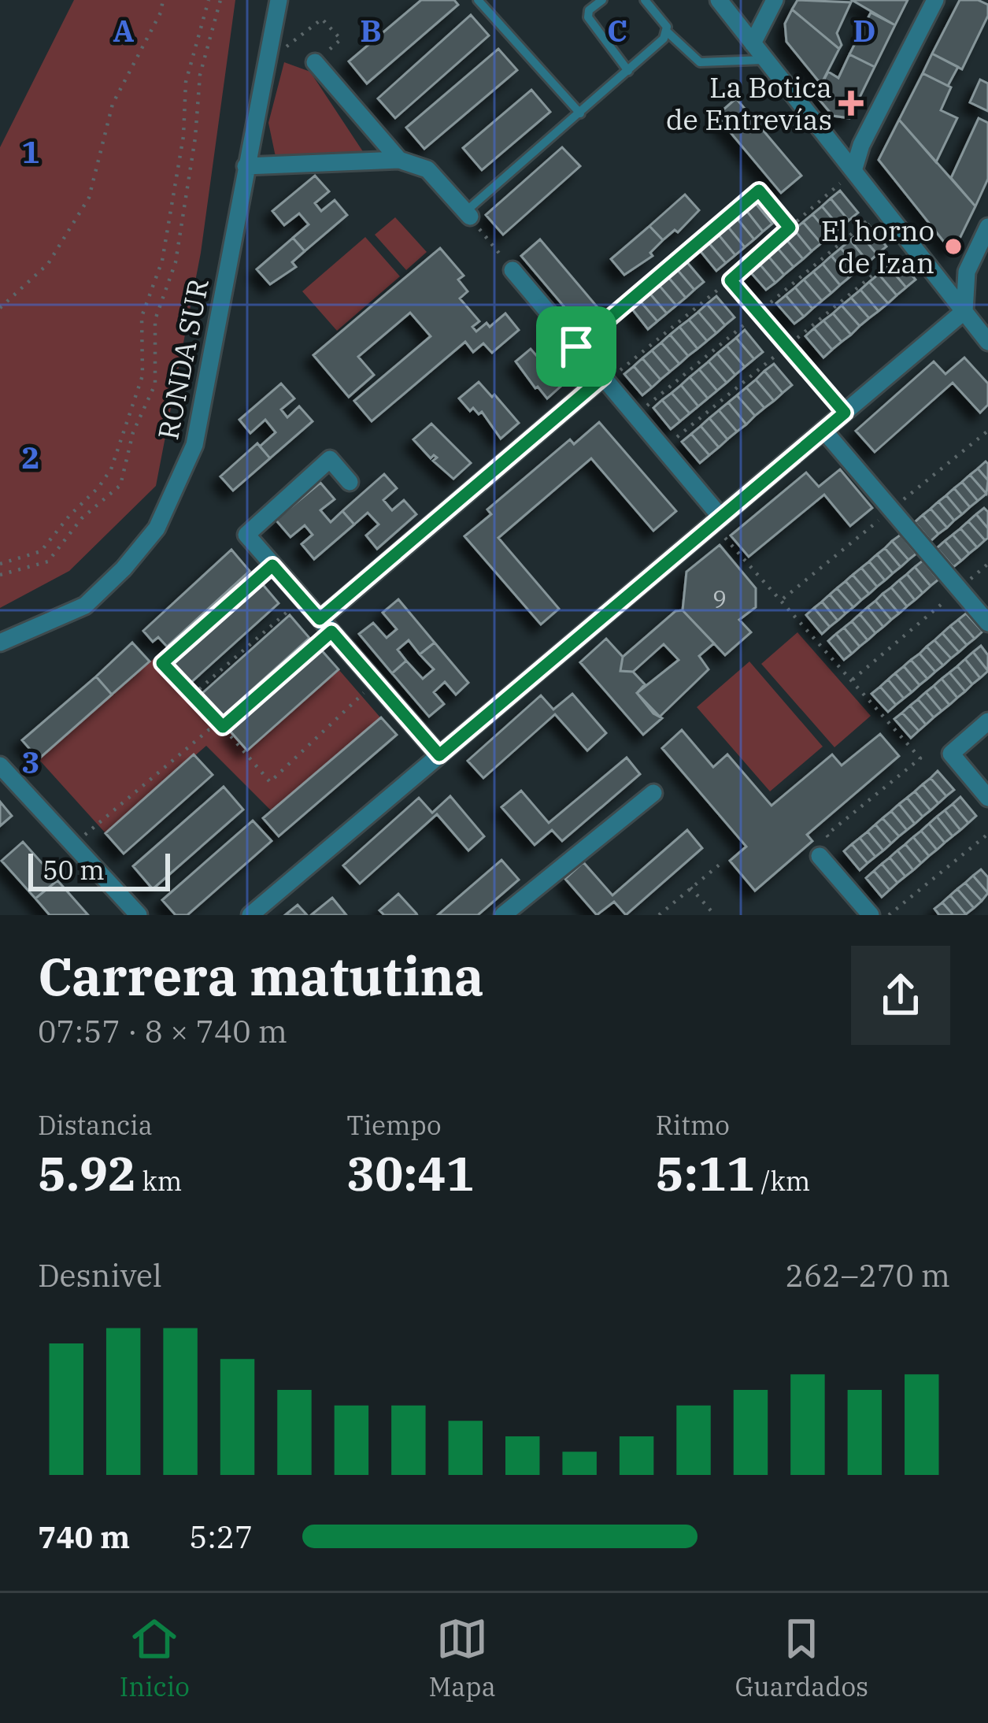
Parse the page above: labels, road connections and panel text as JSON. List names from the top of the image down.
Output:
{
  "streets": {
    "street": ["RONDA SUR"]
  },
  "places": {
    "health": ["La Botica de Entrevías"],
    "other": ["El horno de Izan"]
  },
  "house_numbers": ["9"],
  "scale_bar": "50 m",
  "page": {
    "scale": "50 m",
    "heading": ["Carrera matutina", "07:57 · 8 × 740 m"],
    "stats": [
      ["Distancia", "5.92 km"],
      ["Tiempo", "30:41"],
      ["Ritmo", "5:11 /km"]
    ],
    "chart": ["Desnivel", "262–270 m"],
    "list": [
      {
        "name": "740 m",
        "note": "5:27"
      }
    ],
    "tabs": ["Inicio", "Mapa", "Guardados"]
  },
  "grid": {
    "columns": [
      "A",
      "B",
      "C",
      "D"
    ],
    "rows": ["1", "2", "3"]
  }
}
